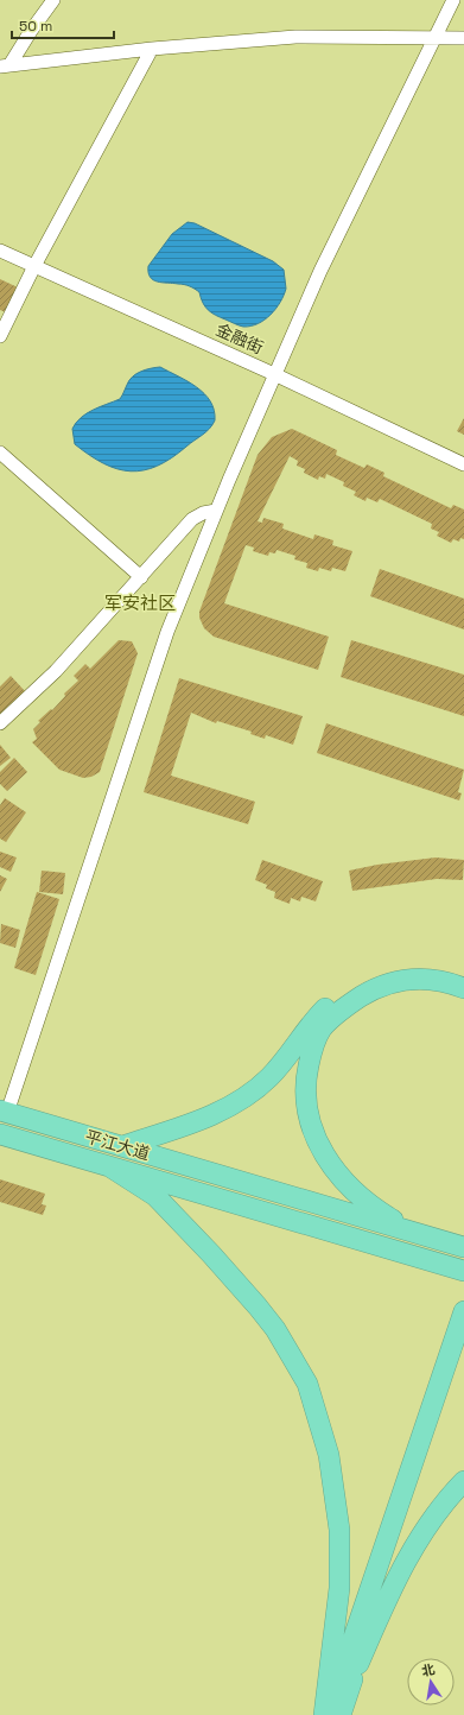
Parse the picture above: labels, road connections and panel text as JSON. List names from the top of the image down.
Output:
{
  "streets": {
    "highway": ["平江大道"],
    "street": ["金融街"]
  },
  "districts": ["军安社区"],
  "scale_bar": "50 m",
  "north": "top"
}
